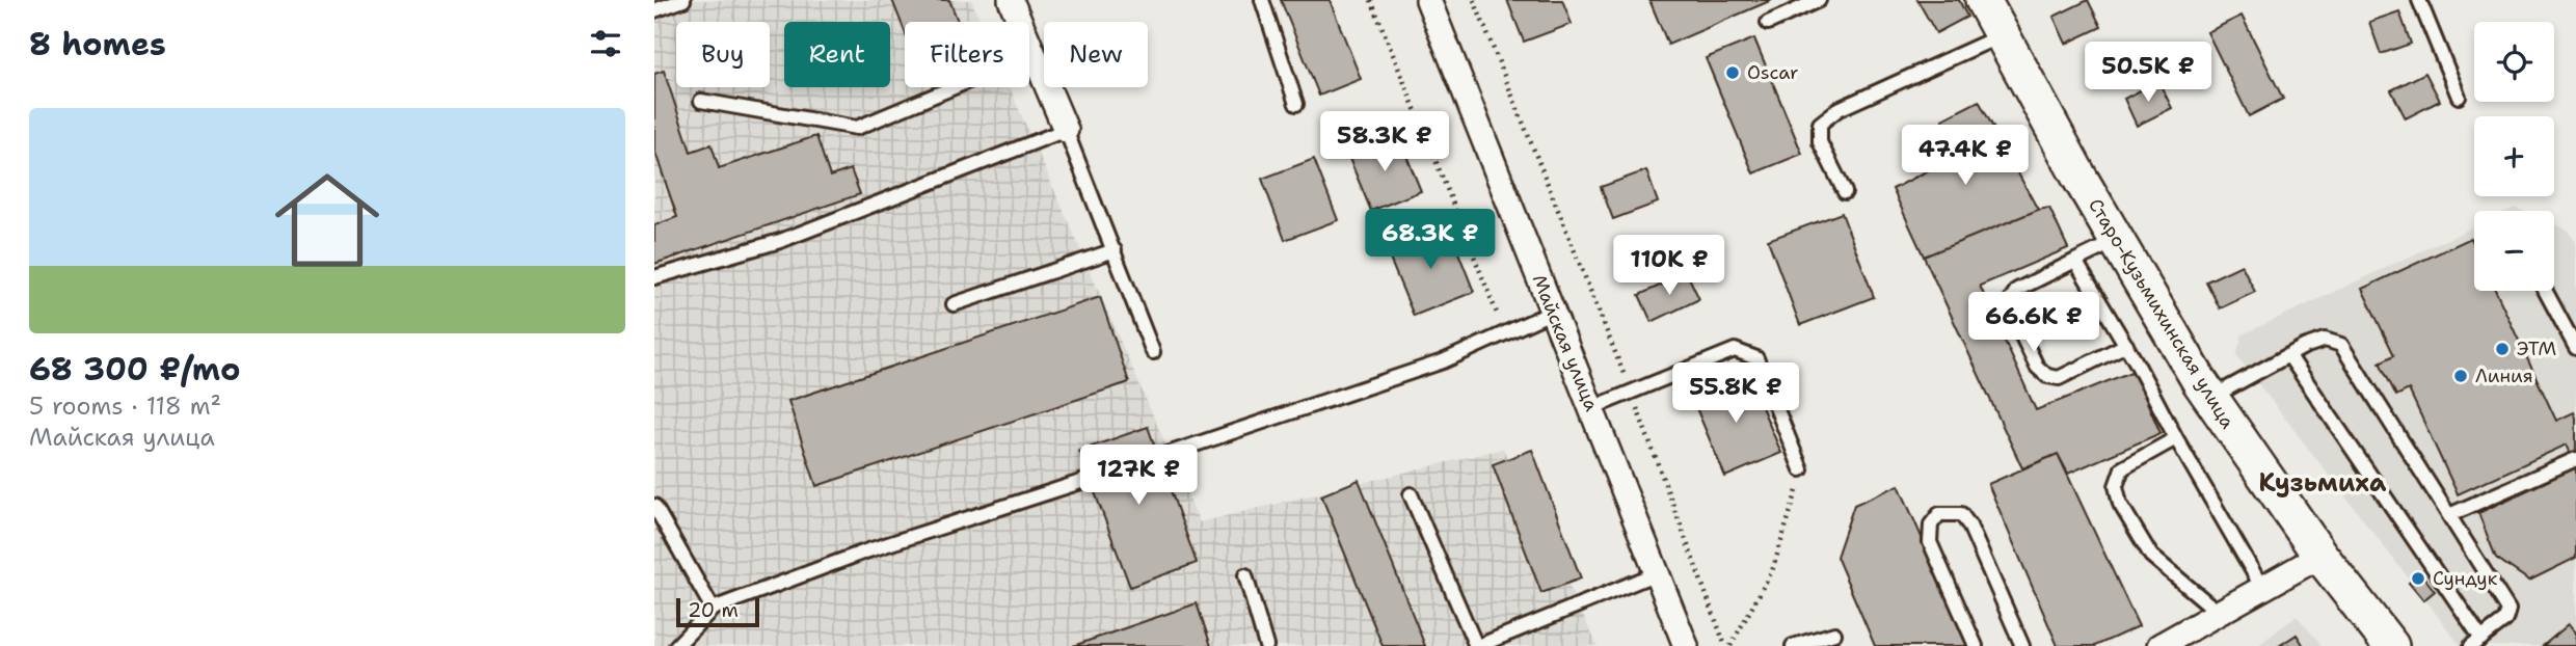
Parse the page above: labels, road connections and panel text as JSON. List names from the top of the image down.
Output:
{
  "streets": {
    "main road": ["Старо-Кузьмихинская улица"],
    "street": ["Майская улица"]
  },
  "districts": ["Кузьмиха"],
  "places": [
    "Oscar",
    "ЭТМ",
    "Линия",
    "Сундук"
  ],
  "scale_bar": "20 m",
  "page": {
    "heading": "8 homes",
    "map_buttons": ["+", "−"],
    "chip": [
      "Buy",
      "Rent",
      "Filters",
      "New"
    ],
    "price": [
      "50.5K ₽",
      "58.3K ₽",
      "47.4K ₽",
      "68.3K ₽",
      "110K ₽",
      "66.6K ₽",
      "55.8K ₽",
      "127K ₽"
    ],
    "list": [
      {
        "name": "68 300 ₽/mo",
        "note": "5 rooms · 118 m² · Майская улица"
      }
    ],
    "scale": "20 m"
  }
}
